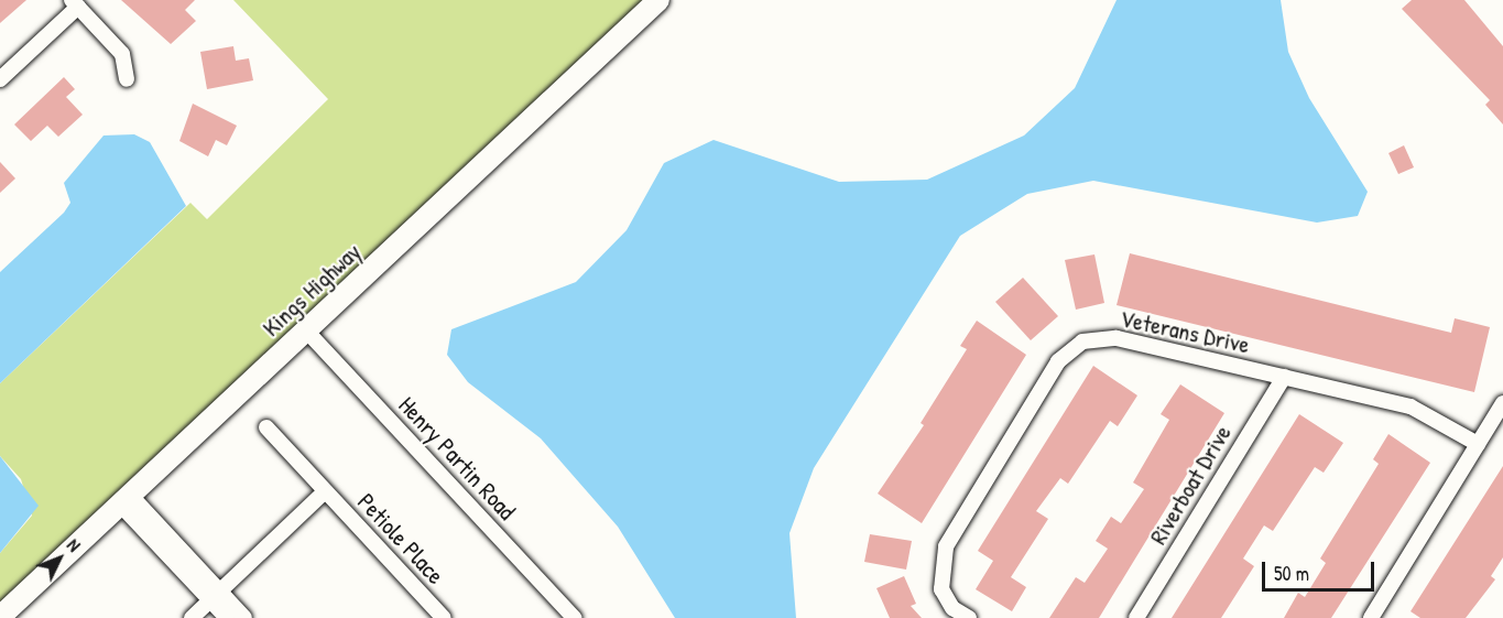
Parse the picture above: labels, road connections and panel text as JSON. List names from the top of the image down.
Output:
{
  "streets": {
    "street": [
      "Kings Highway",
      "Veterans Drive",
      "Henry Partin Road",
      "Riverboat Drive",
      "Petiole Place"
    ]
  },
  "crossings": [
    ["Kings Highway", "Henry Partin Road"],
    ["Veterans Drive", "Riverboat Drive"]
  ],
  "scale_bar": "50 m",
  "north": "top right"
}
